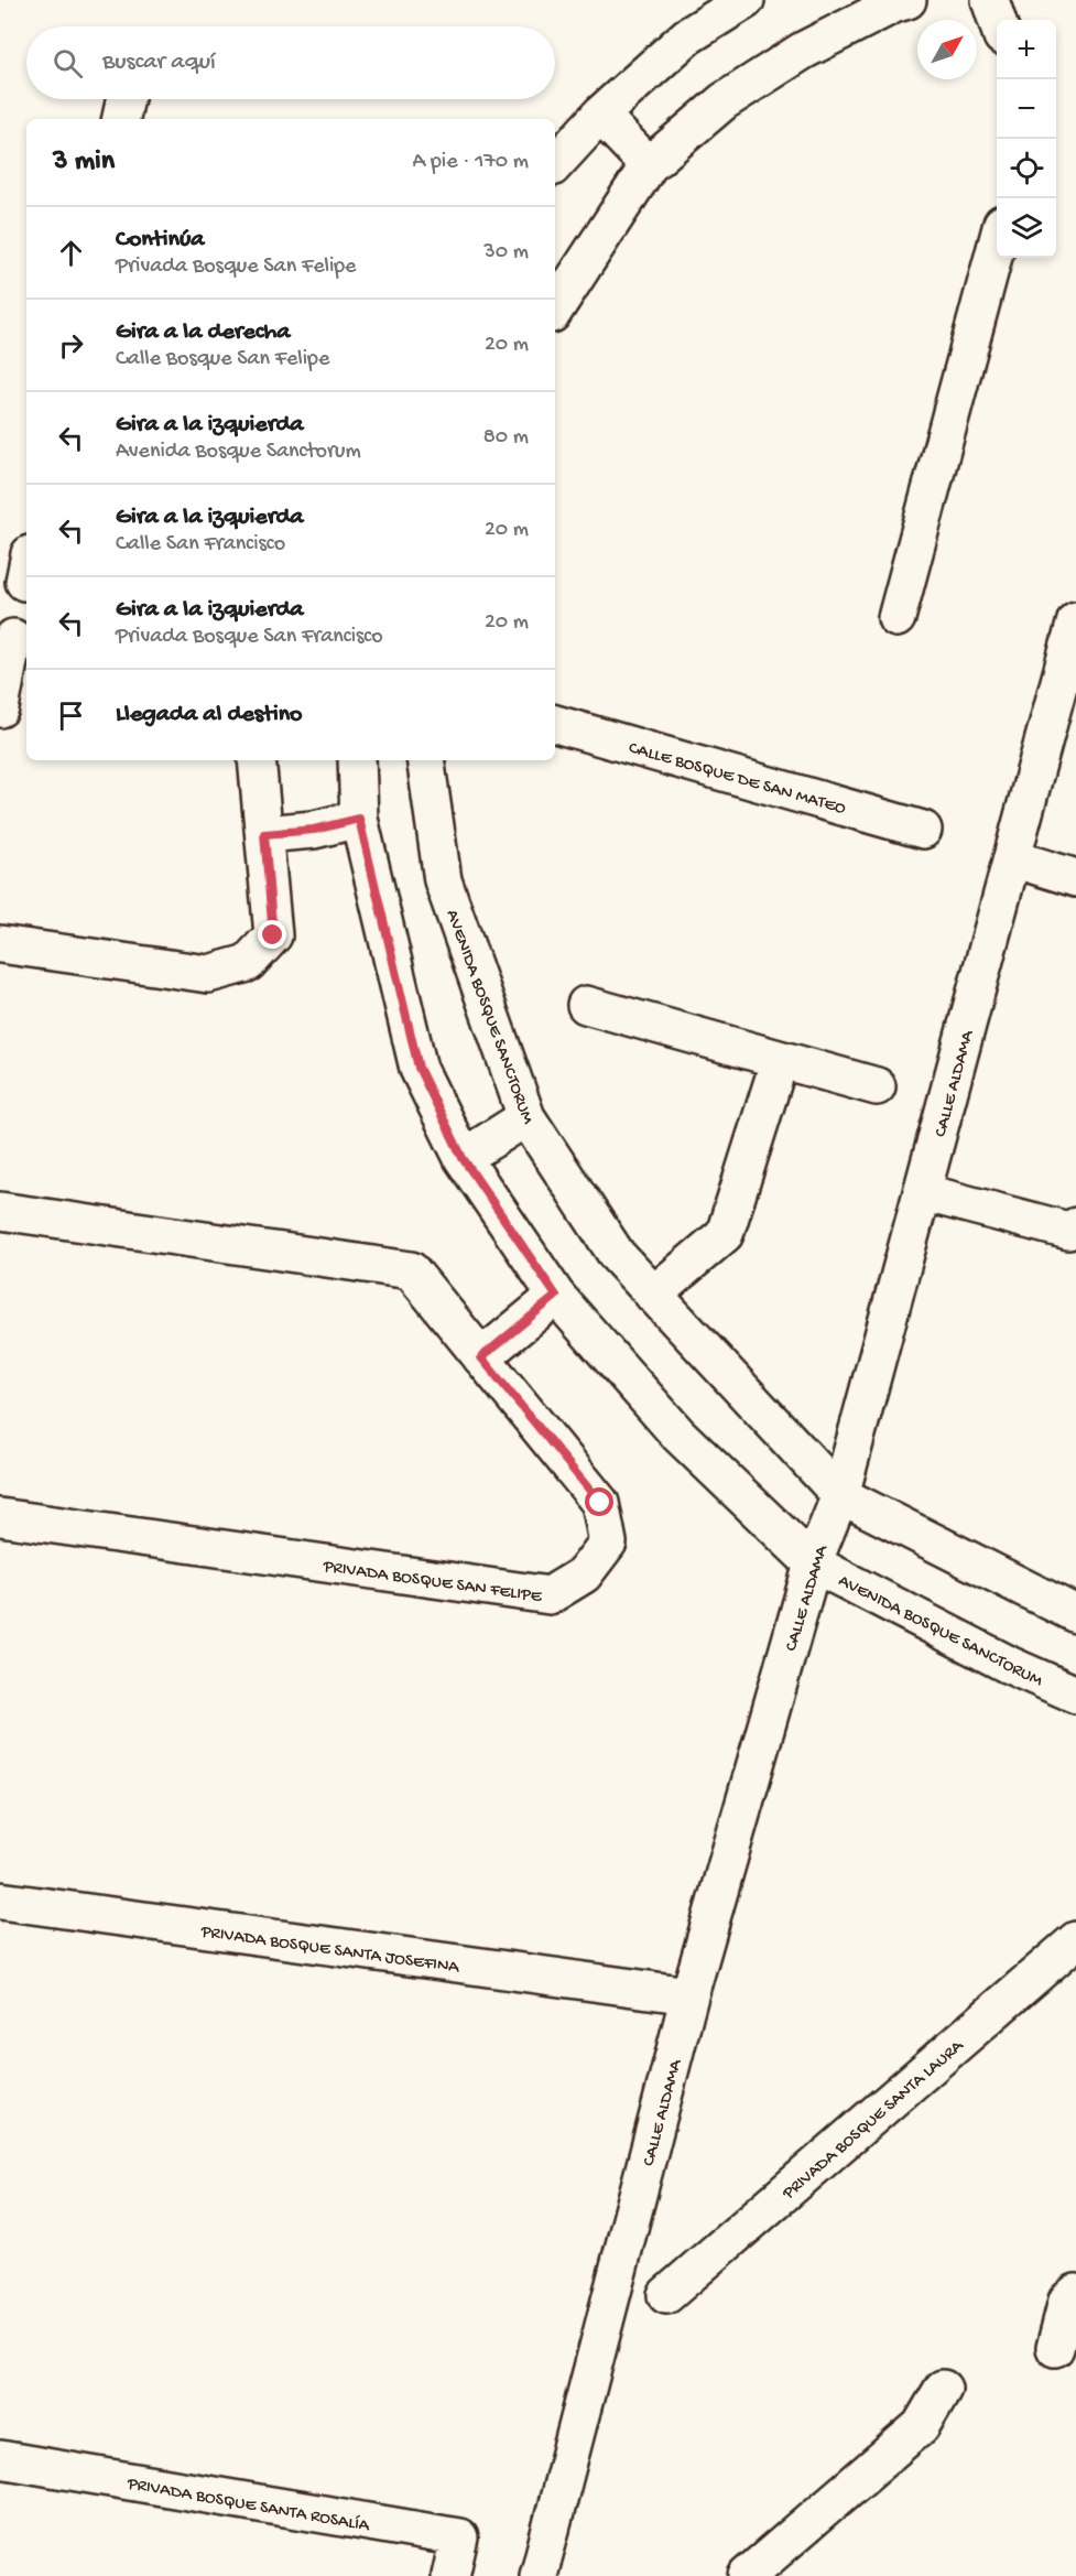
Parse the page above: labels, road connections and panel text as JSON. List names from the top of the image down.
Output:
{
  "streets": {
    "street": [
      "CALLE BOSQUE DE SAN MATEO",
      "AVENIDA BOSQUE SANCTORUM",
      "CALLE ALDAMA",
      "PRIVADA BOSQUE SAN FELIPE",
      "PRIVADA BOSQUE SANTA JOSEFINA",
      "PRIVADA BOSQUE SANTA LAURA",
      "PRIVADA BOSQUE SANTA ROSALÍA"
    ]
  },
  "crossings": [
    ["AVENIDA BOSQUE SANCTORUM", "CALLE ALDAMA"],
    ["CALLE ALDAMA", "PRIVADA BOSQUE SANTA JOSEFINA"]
  ],
  "north": "top right",
  "page": {
    "map_buttons": ["+", "−"],
    "search": "Buscar aquí",
    "heading": ["3 min", "A pie · 170 m"],
    "list": [
      ["Continúa", "Privada Bosque San Felipe", "30 m"],
      ["Gira a la derecha", "Calle Bosque San Felipe", "20 m"],
      ["Gira a la izquierda", "Avenida Bosque Sanctorum", "80 m"],
      ["Gira a la izquierda", "Calle San Francisco", "20 m"],
      ["Gira a la izquierda", "Privada Bosque San Francisco", "20 m"],
      "Llegada al destino"
    ]
  }
}
